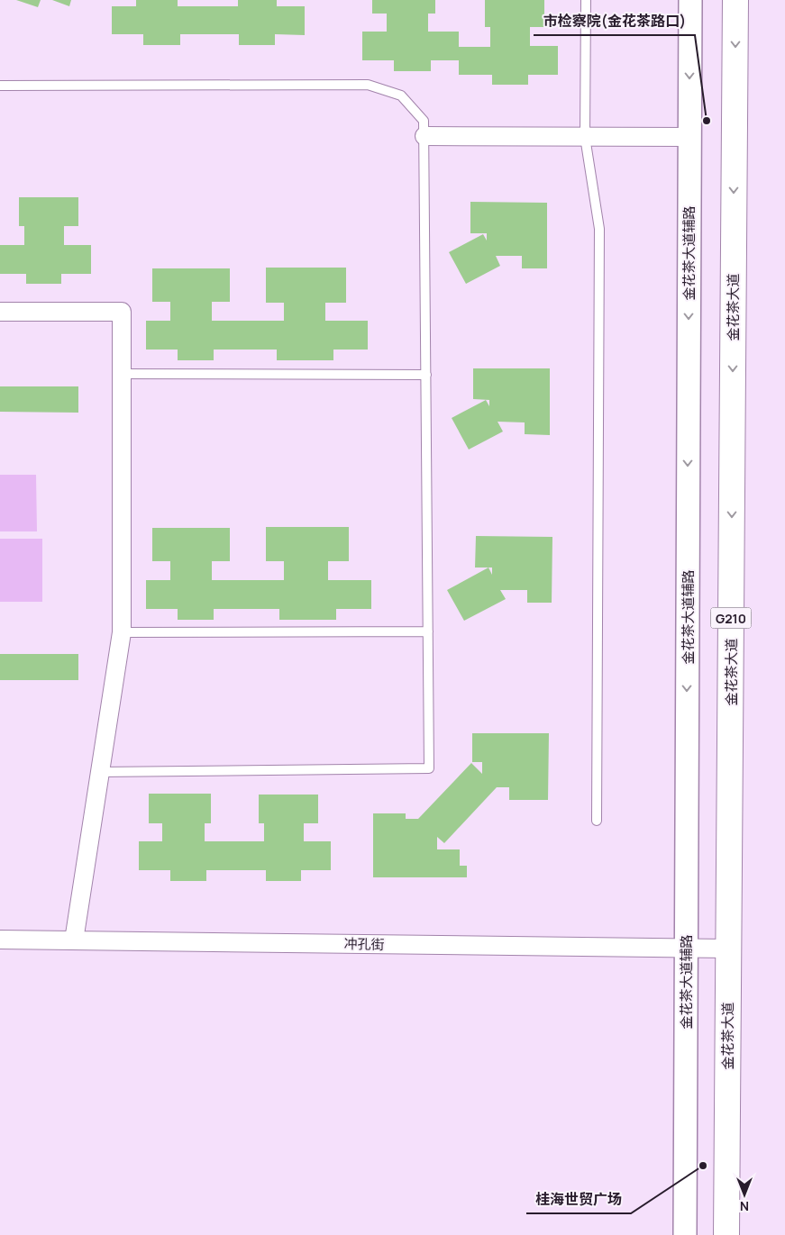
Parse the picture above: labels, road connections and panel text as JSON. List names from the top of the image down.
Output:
{
  "streets": {
    "highway": ["金花茶大道", "G210"],
    "street": ["金花茶大道辅路", "冲孔街"]
  },
  "crossings": [
    ["金花茶大道辅路", "冲孔街"],
    ["金花茶大道", "冲孔街"]
  ],
  "one_way": ["金花茶大道辅路", "金花茶大道"],
  "places": ["市检察院(金花茶路口)", "桂海世贸广场"],
  "north": "bottom"
}
